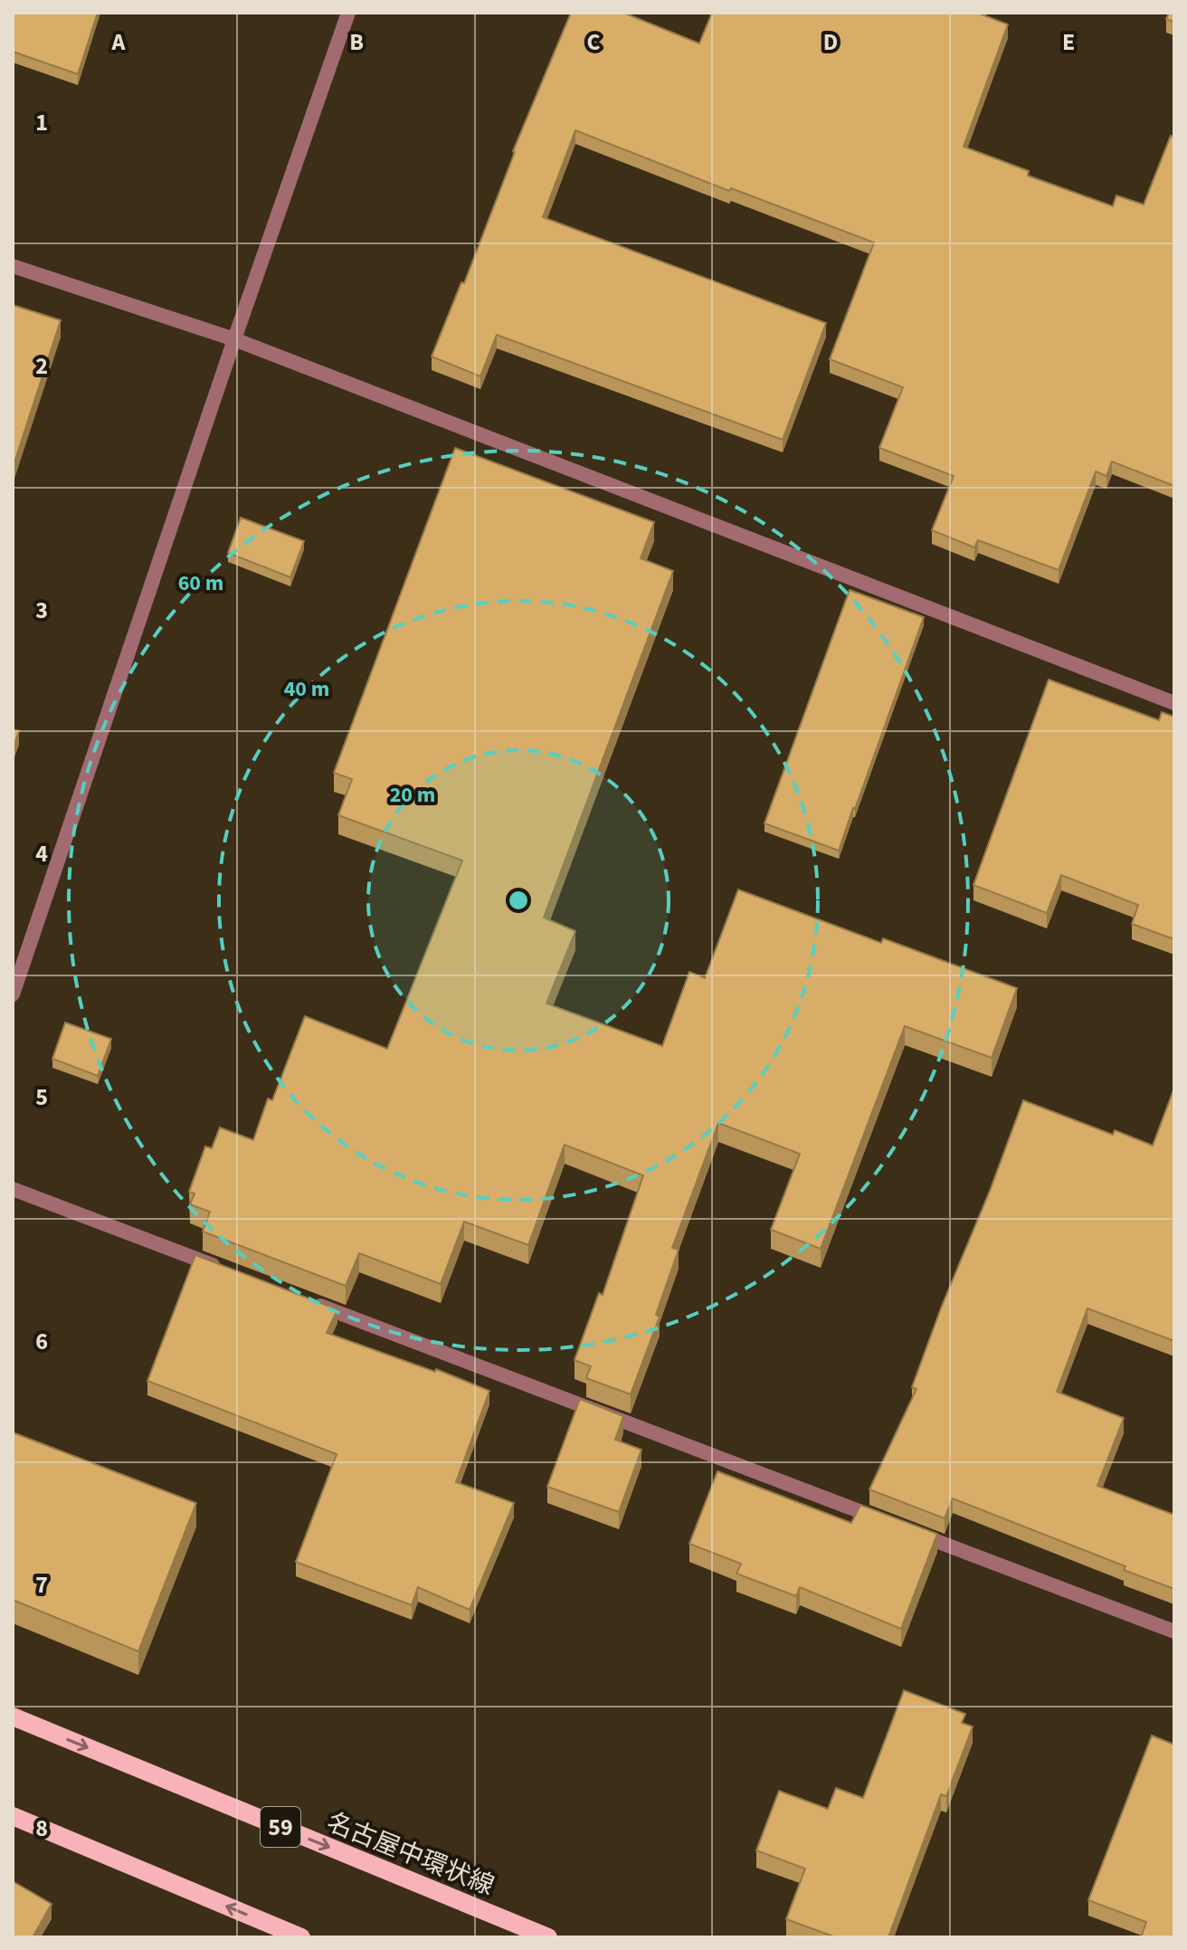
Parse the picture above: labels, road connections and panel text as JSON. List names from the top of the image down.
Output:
{
  "streets": {
    "main road": ["59", "名古屋中環状線"]
  },
  "grid": {
    "columns": [
      "A",
      "B",
      "C",
      "D",
      "E"
    ],
    "rows": [
      "1",
      "2",
      "3",
      "4",
      "5",
      "6",
      "7",
      "8"
    ]
  },
  "rings": ["60 m", "40 m", "20 m"]
}
